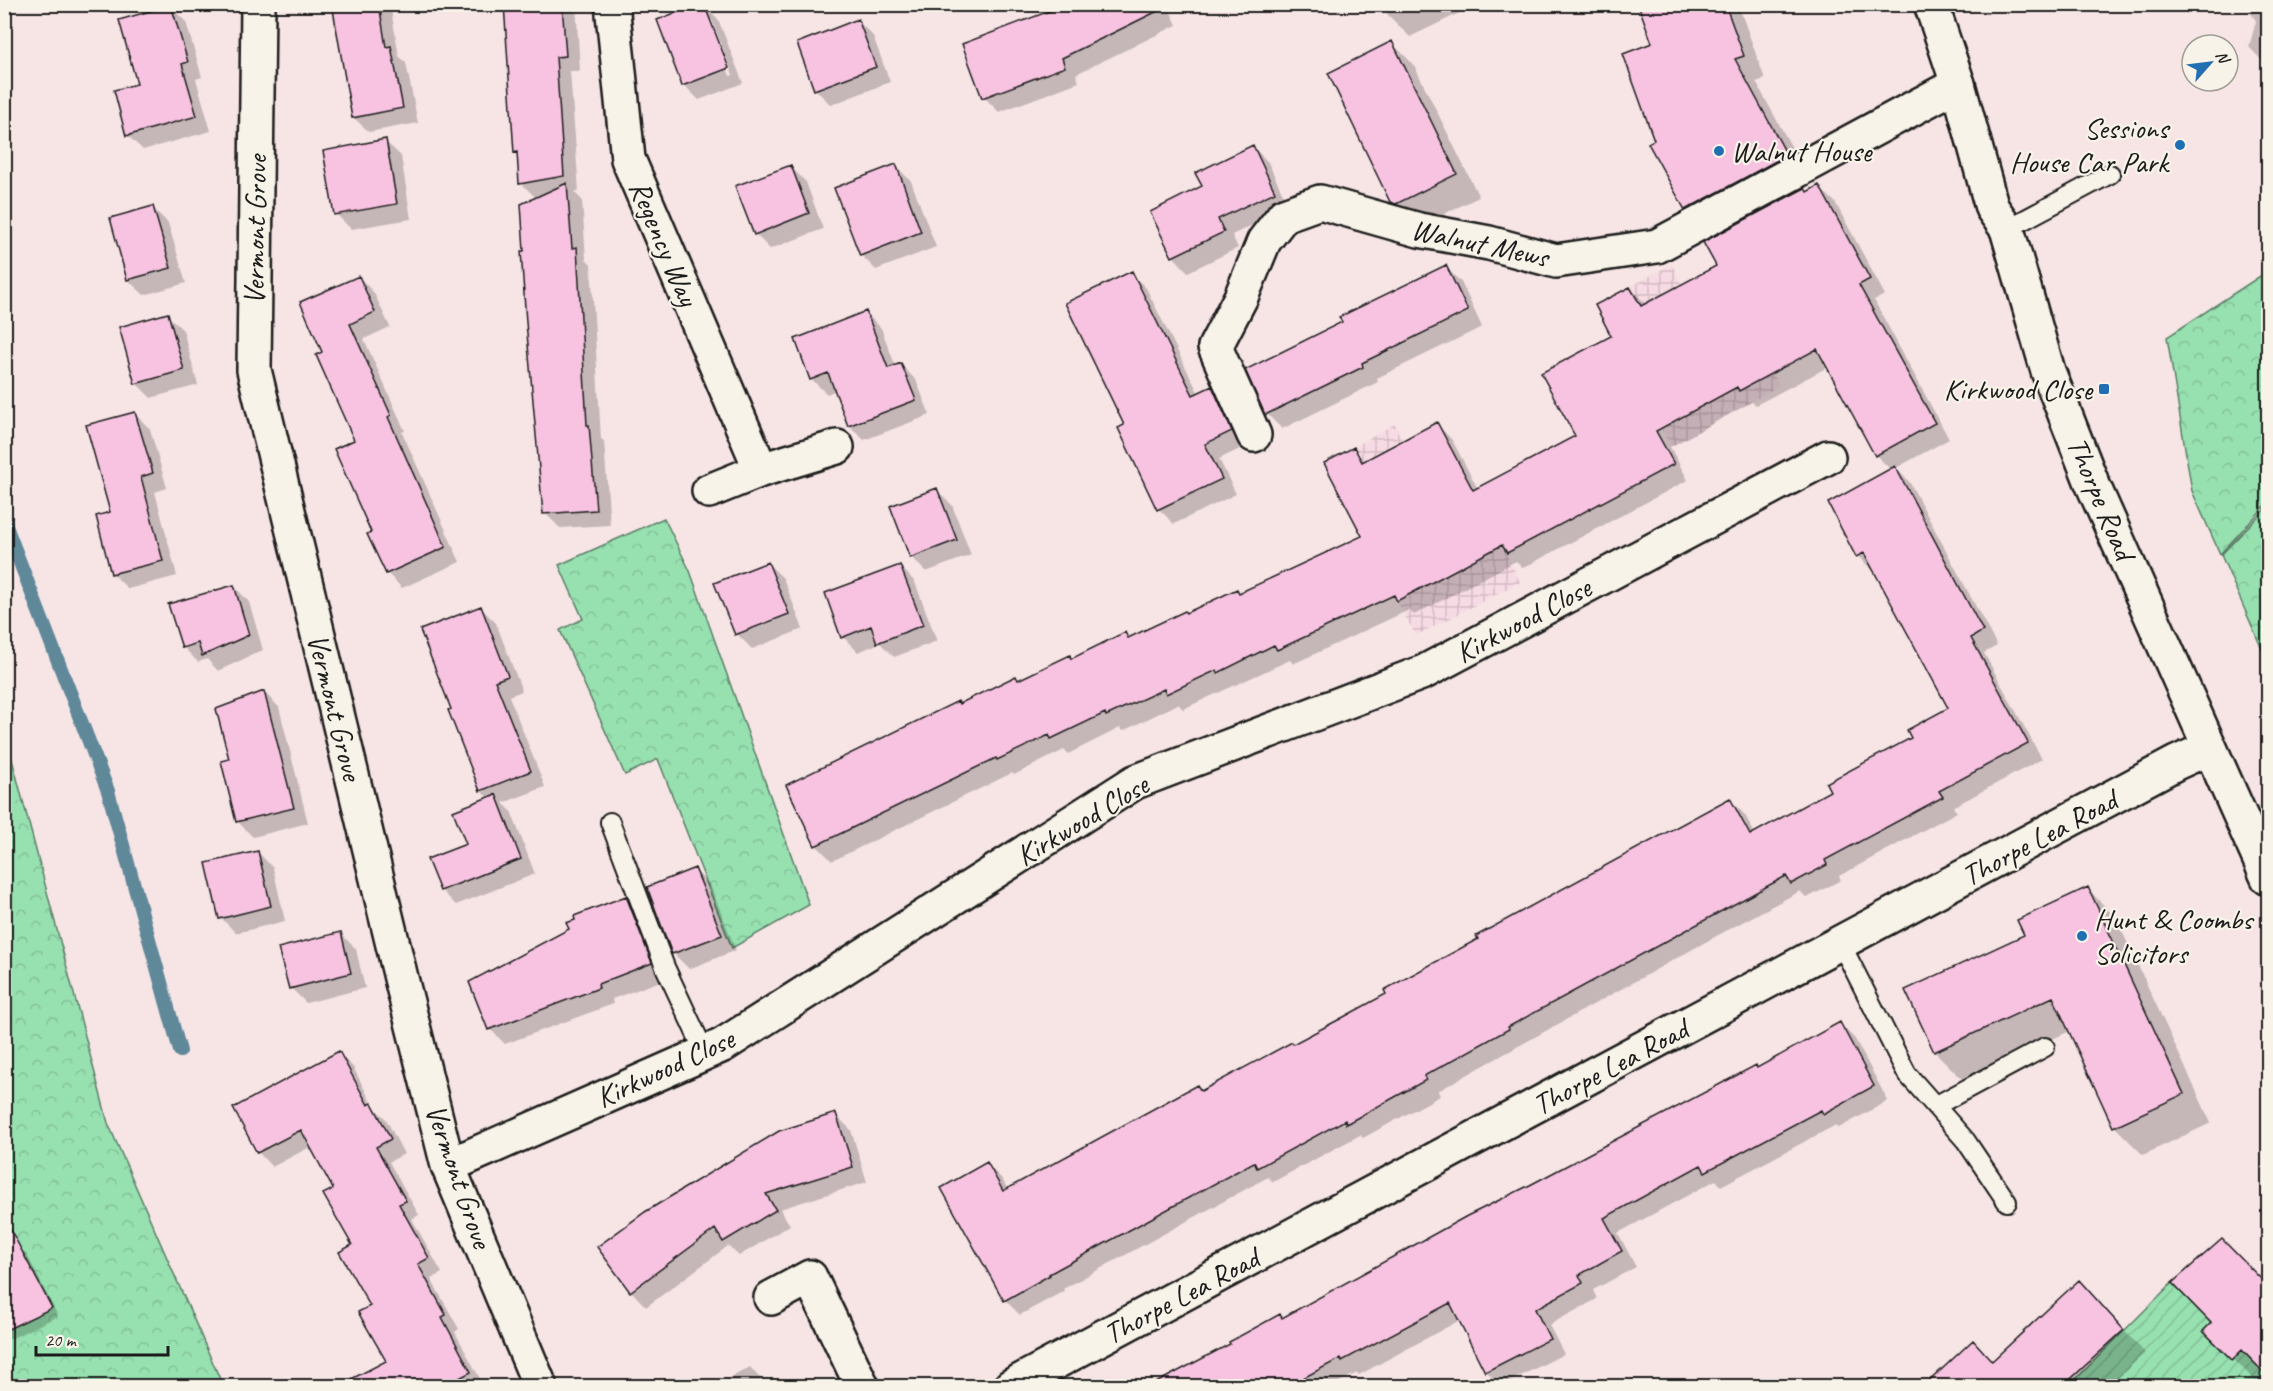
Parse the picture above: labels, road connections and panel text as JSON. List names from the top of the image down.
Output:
{
  "streets": {
    "street": [
      "Vermont Grove",
      "Regency Way",
      "Walnut Mews",
      "Thorpe Road",
      "Kirkwood Close",
      "Thorpe Lea Road"
    ]
  },
  "crossings": [
    ["Vermont Grove", "Kirkwood Close"],
    ["Walnut Mews", "Thorpe Road"],
    ["Thorpe Road", "Thorpe Lea Road"]
  ],
  "places": {
    "other": ["Sessions House Car Park", "Walnut House", "Hunt & Coombs Solicitors"],
    "transit": ["Kirkwood Close"]
  },
  "scale_bar": "20 m",
  "north": "top right"
}
